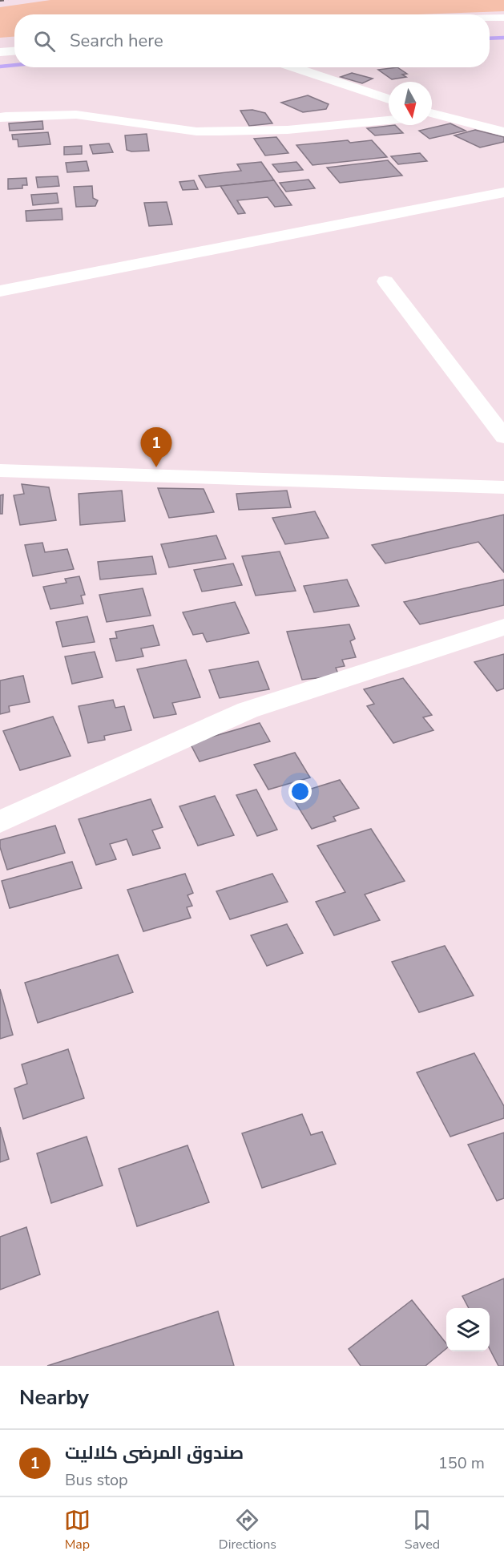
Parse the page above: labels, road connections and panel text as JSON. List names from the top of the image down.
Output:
{
  "north": "bottom",
  "page": {
    "search": "Search here",
    "pins": "1",
    "heading": "Nearby",
    "list": [
      {
        "mark": "1",
        "name": "صندوق المرضى كلاليت",
        "note": "Bus stop",
        "value": "150 m"
      }
    ],
    "nav": ["Map", "Directions", "Saved"]
  }
}
